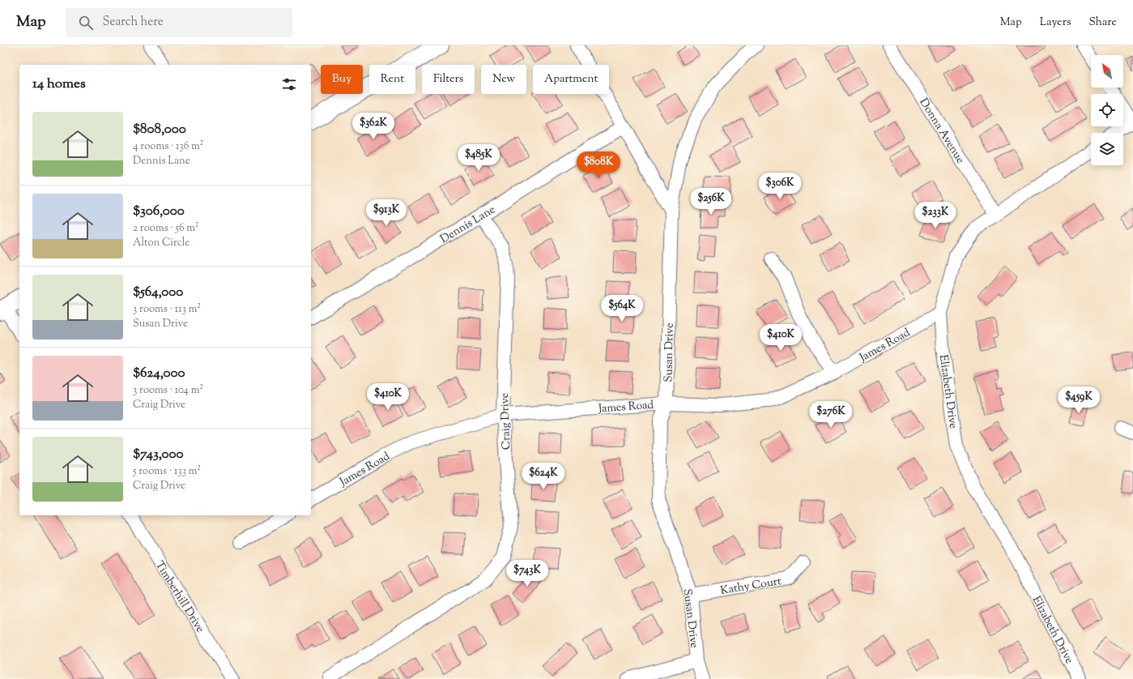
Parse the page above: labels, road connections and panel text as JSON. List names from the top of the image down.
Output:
{
  "streets": {
    "street": [
      "Donna Avenue",
      "Dennis Lane",
      "James Road",
      "Susan Drive",
      "Elizabeth Drive",
      "Craig Drive",
      "Kathy Court",
      "Timberhill Drive"
    ]
  },
  "crossings": [
    ["Donna Avenue", "Elizabeth Drive"],
    ["Dennis Lane", "Craig Drive"],
    ["James Road", "Susan Drive"],
    ["James Road", "Elizabeth Drive"],
    ["James Road", "Craig Drive"],
    ["Susan Drive", "Kathy Court"]
  ],
  "north": "top left",
  "page": {
    "header": "Map",
    "search": "Search here",
    "nav": ["Map", "Layers", "Share"],
    "chip": [
      "Buy",
      "Rent",
      "Filters",
      "New",
      "Apartment"
    ],
    "heading": "14 homes",
    "list": [
      {
        "name": "$808,000",
        "note": "4 rooms · 136 m² · Dennis Lane"
      },
      {
        "name": "$306,000",
        "note": "2 rooms · 56 m² · Alton Circle"
      },
      {
        "name": "$564,000",
        "note": "3 rooms · 113 m² · Susan Drive"
      },
      {
        "name": "$624,000",
        "note": "3 rooms · 104 m² · Craig Drive"
      },
      {
        "name": "$743,000",
        "note": "5 rooms · 133 m² · Craig Drive"
      }
    ],
    "price": [
      "$362K",
      "$485K",
      "$808K",
      "$306K",
      "$256K",
      "$913K",
      "$233K",
      "$564K",
      "$410K",
      "$410K",
      "$459K",
      "$276K",
      "$624K",
      "$743K"
    ]
  }
}
